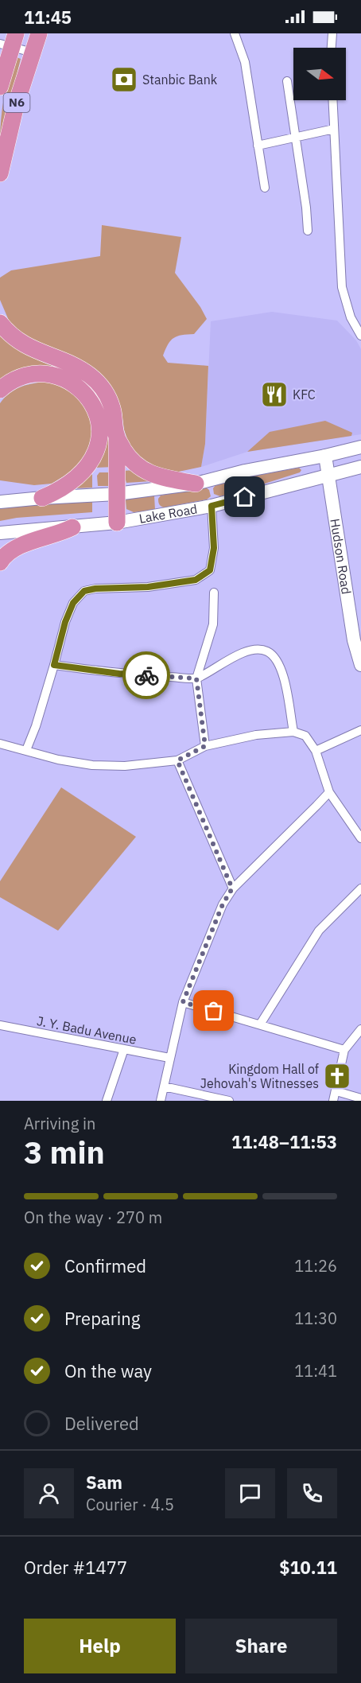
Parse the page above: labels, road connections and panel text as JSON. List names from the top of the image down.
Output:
{
  "streets": {
    "highway": ["N6"],
    "main road": ["Lake Road", "Hudson Road"],
    "street": ["J. Y. Badu Avenue"]
  },
  "crossings": [
    ["Lake Road", "Hudson Road"]
  ],
  "places": {
    "bank": ["Stanbic Bank"],
    "restaurant": ["KFC"],
    "church": ["Kingdom Hall of Jehovah's Witnesses"]
  },
  "north": "right",
  "page": {
    "status": "11:45",
    "heading": ["3 min", "Arriving in", "11:48–11:53"],
    "panel": [
      "Sam",
      "Courier · 4.5",
      "Order #1477",
      "$10.11"
    ],
    "bar": "On the way · 270 m",
    "list": [
      ["Confirmed", "11:26"],
      ["Preparing", "11:30"],
      ["On the way", "11:41"],
      "Delivered"
    ],
    "buttons": ["Help", "Share"]
  }
}
